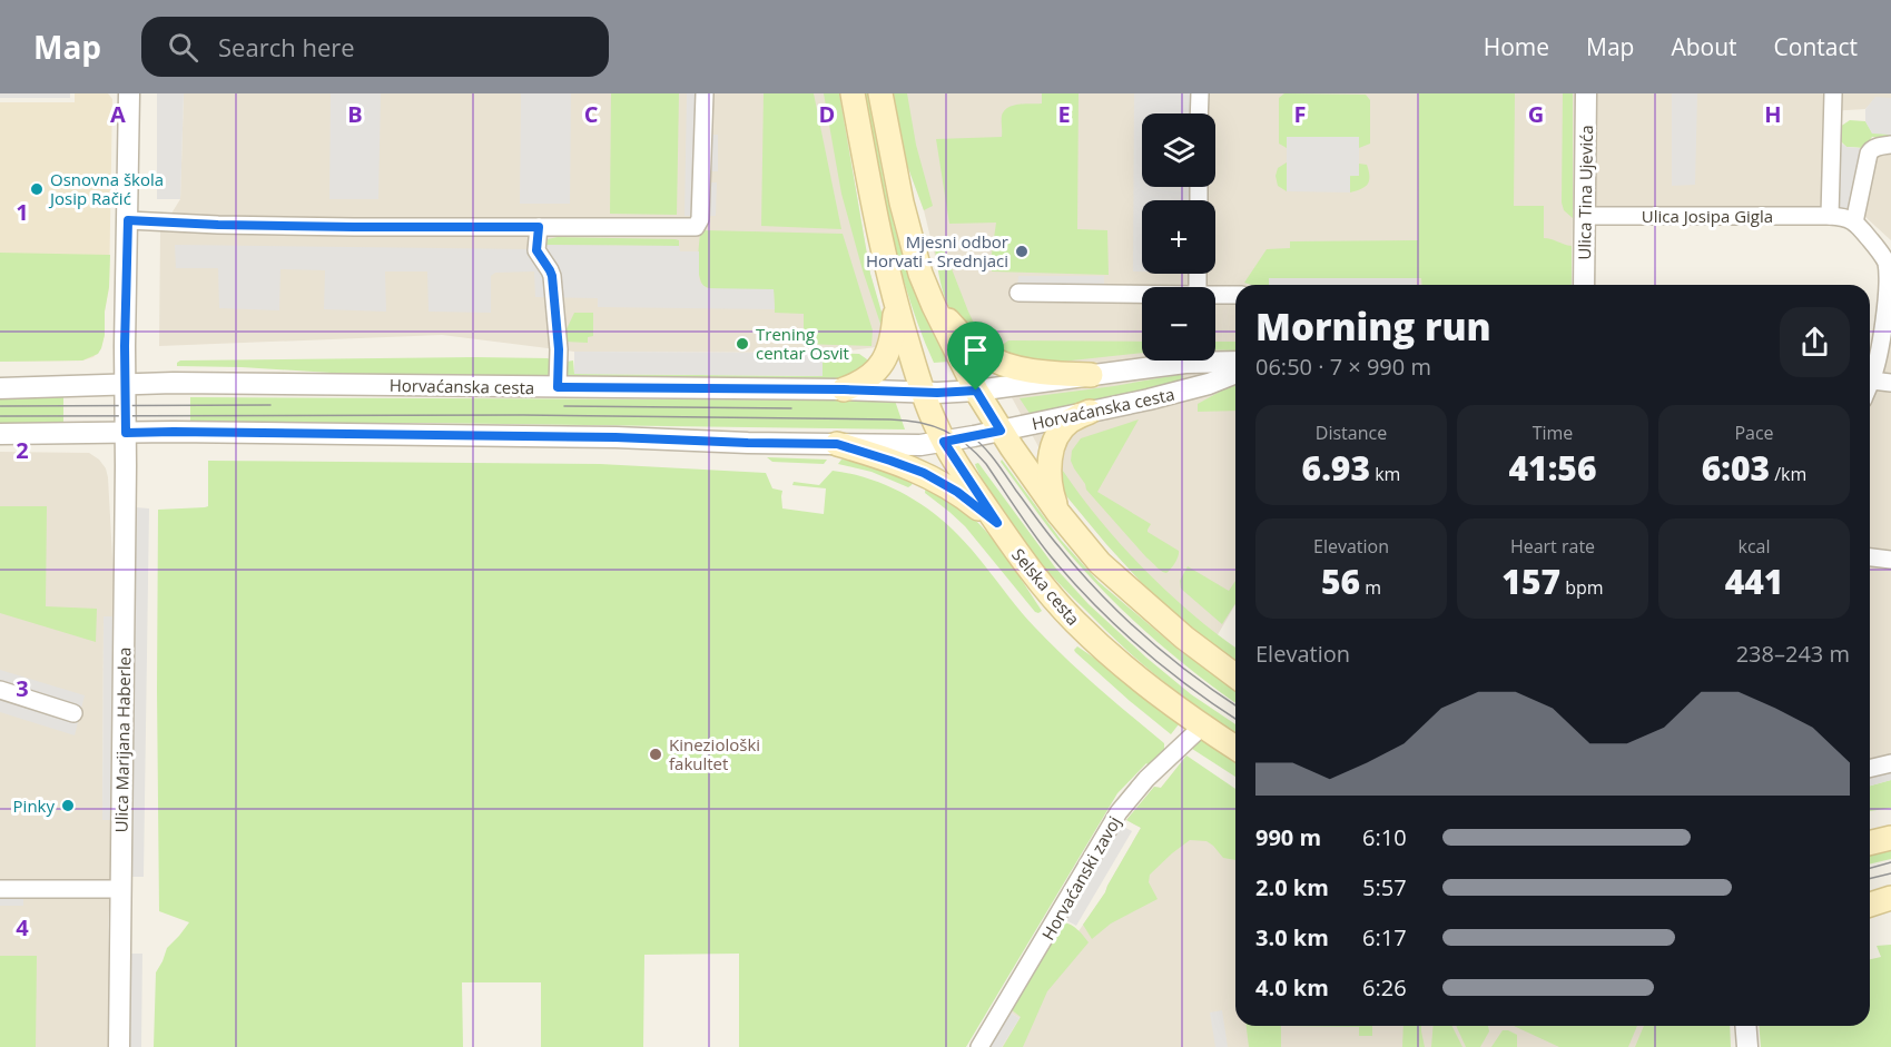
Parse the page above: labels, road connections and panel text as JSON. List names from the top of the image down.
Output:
{
  "streets": {
    "main road": ["Selska cesta"],
    "street": [
      "Ulica Tina Ujevića",
      "Ulica Josipa Gigla",
      "Horvaćanska cesta",
      "Ulica Marijana Haberlea",
      "Horvaćanski zavoj"
    ]
  },
  "crossings": [
    ["Ulica Tina Ujevića", "Ulica Josipa Gigla"],
    ["Horvaćanska cesta", "Selska cesta"],
    ["Horvaćanska cesta", "Ulica Marijana Haberlea"],
    ["Selska cesta", "Horvaćanski zavoj"]
  ],
  "places": [
    "Osnovna škola Josip Račić",
    "Mjesni odbor Horvati - Srednjaci",
    "Trening centar Osvit",
    "Kineziološki fakultet",
    "Pinky"
  ],
  "page": {
    "header": "Map",
    "search": "Search here",
    "nav": [
      "Home",
      "Map",
      "About",
      "Contact"
    ],
    "map_buttons": ["+", "−"],
    "heading": ["Morning run", "06:50 · 7 × 990 m"],
    "stats": [
      ["Distance", "6.93 km"],
      ["Time", "41:56"],
      ["Pace", "6:03 /km"],
      ["Elevation", "56 m"],
      ["Heart rate", "157 bpm"],
      ["kcal", "441"]
    ],
    "chart": ["Elevation", "238–243 m"],
    "list": [
      {
        "name": "990 m",
        "note": "6:10"
      },
      {
        "name": "2.0 km",
        "note": "5:57"
      },
      {
        "name": "3.0 km",
        "note": "6:17"
      },
      {
        "name": "4.0 km",
        "note": "6:26"
      }
    ]
  },
  "grid": {
    "columns": [
      "A",
      "B",
      "C",
      "D",
      "E",
      "F",
      "G",
      "H"
    ],
    "rows": [
      "1",
      "2",
      "3",
      "4"
    ]
  }
}
